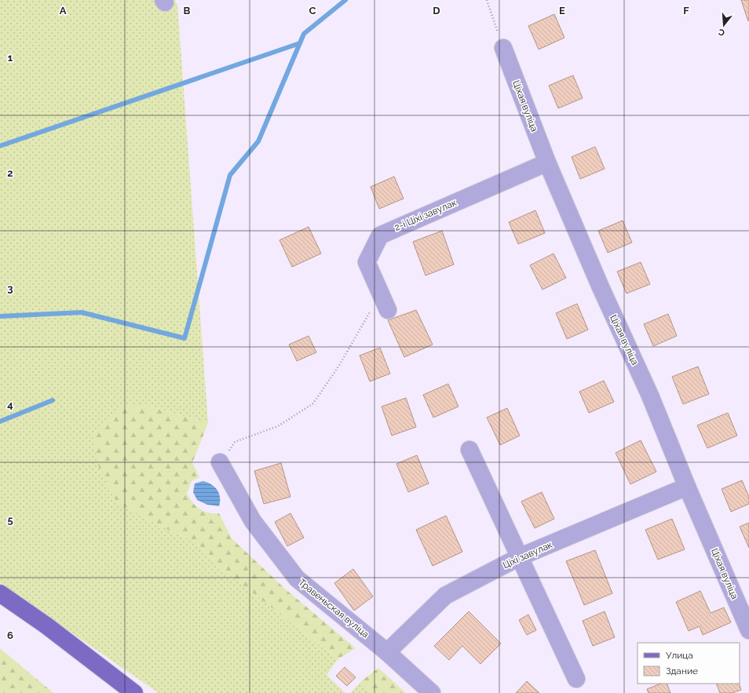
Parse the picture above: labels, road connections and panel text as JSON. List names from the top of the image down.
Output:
{
  "streets": {
    "street": [
      "Ціхая вуліца",
      "2-і Ціхі завулак",
      "Ціхі завулак",
      "Травеньская вуліца"
    ]
  },
  "crossings": [
    ["Ціхая вуліца", "2-і Ціхі завулак"],
    ["Ціхая вуліца", "Ціхі завулак"],
    ["Ціхі завулак", "Травеньская вуліца"]
  ],
  "legend": ["Улица", "Здание"],
  "north": "bottom",
  "grid": {
    "columns": [
      "A",
      "B",
      "C",
      "D",
      "E",
      "F"
    ],
    "rows": [
      "1",
      "2",
      "3",
      "4",
      "5",
      "6"
    ]
  }
}
